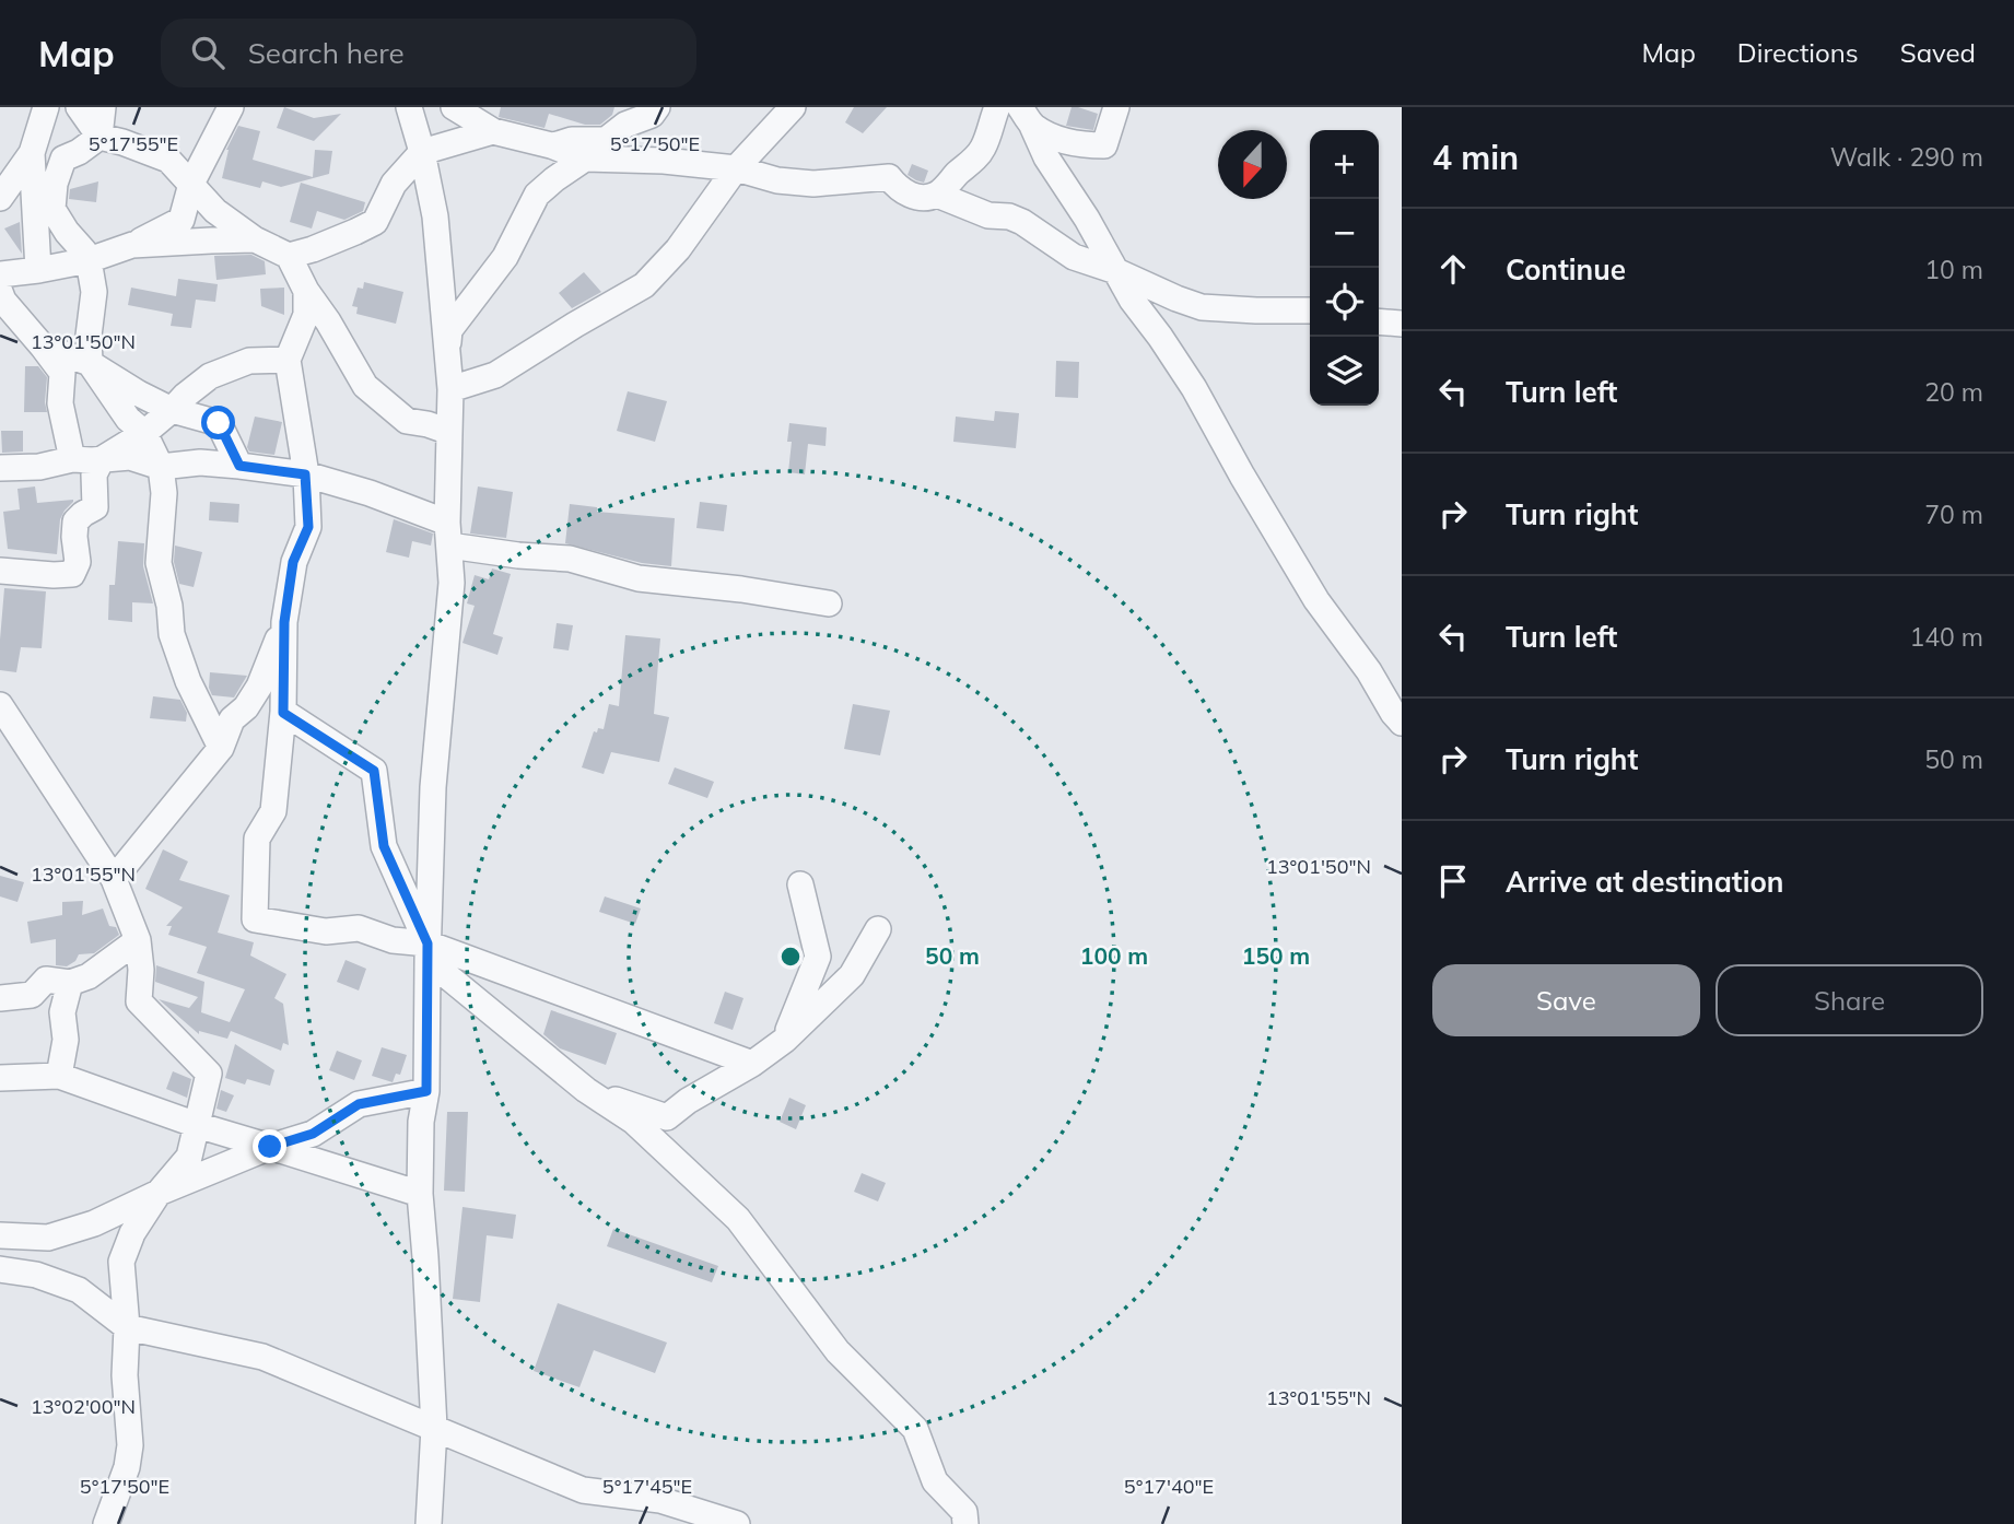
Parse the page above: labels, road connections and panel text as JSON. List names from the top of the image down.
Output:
{
  "north": "bottom",
  "page": {
    "header": "Map",
    "search": "Search here",
    "nav": ["Map", "Directions", "Saved"],
    "heading": ["4 min", "Walk · 290 m"],
    "map_buttons": ["+", "−"],
    "list": [
      ["Continue", "10 m"],
      ["Turn left", "20 m"],
      ["Turn right", "70 m"],
      ["Turn left", "140 m"],
      ["Turn right", "50 m"],
      "Arrive at destination"
    ],
    "buttons": ["Save", "Share"]
  },
  "coordinates": [
    "5°17'55\"E",
    "5°17'50\"E",
    "13°01'50\"N",
    "13°01'55\"N",
    "13°02'00\"N",
    "5°17'45\"E",
    "5°17'40\"E"
  ],
  "rings": ["50 m", "100 m", "150 m"]
}
